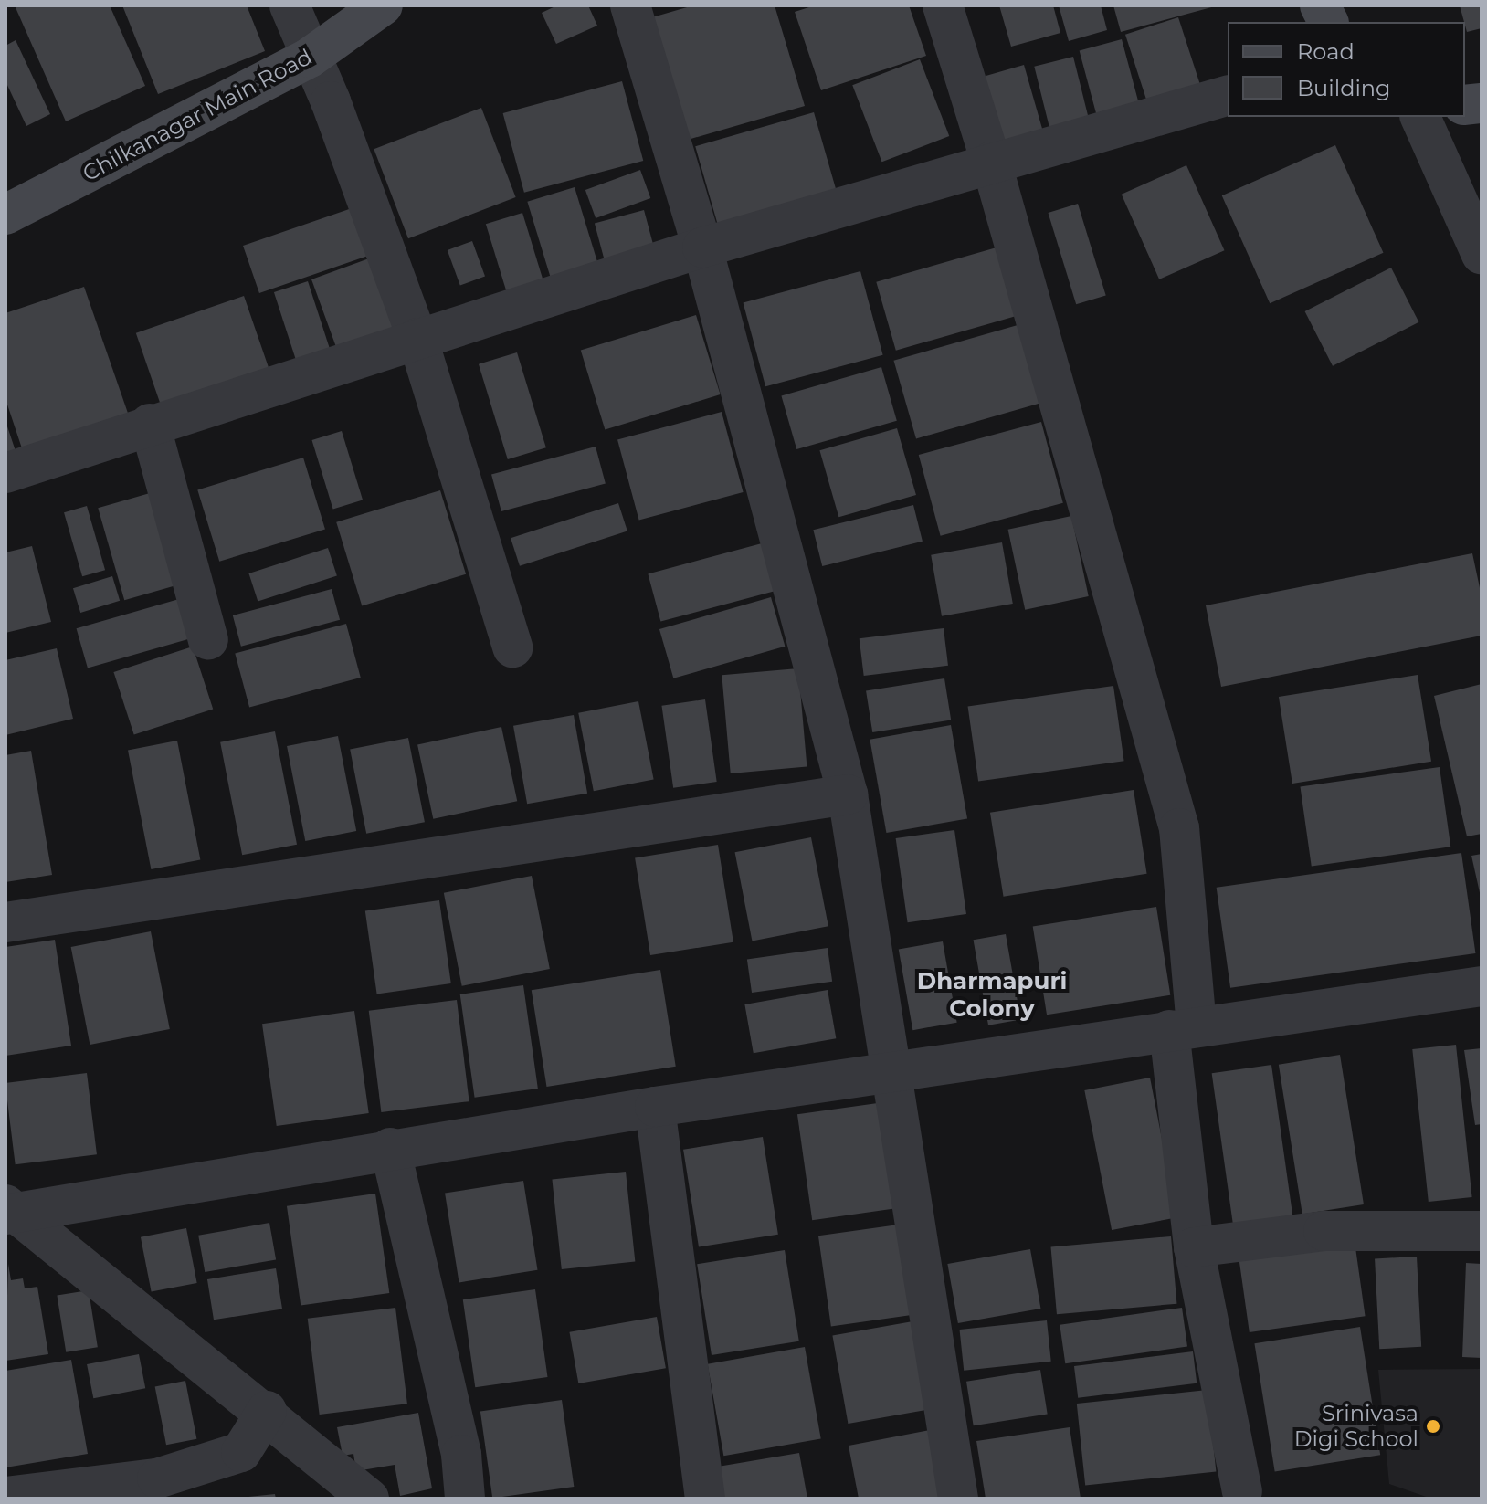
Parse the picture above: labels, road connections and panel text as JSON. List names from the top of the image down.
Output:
{
  "streets": {
    "main road": ["Chilkanagar Main Road"]
  },
  "districts": ["Dharmapuri Colony"],
  "places": ["Srinivasa Digi School"],
  "legend": ["Road", "Building"]
}
